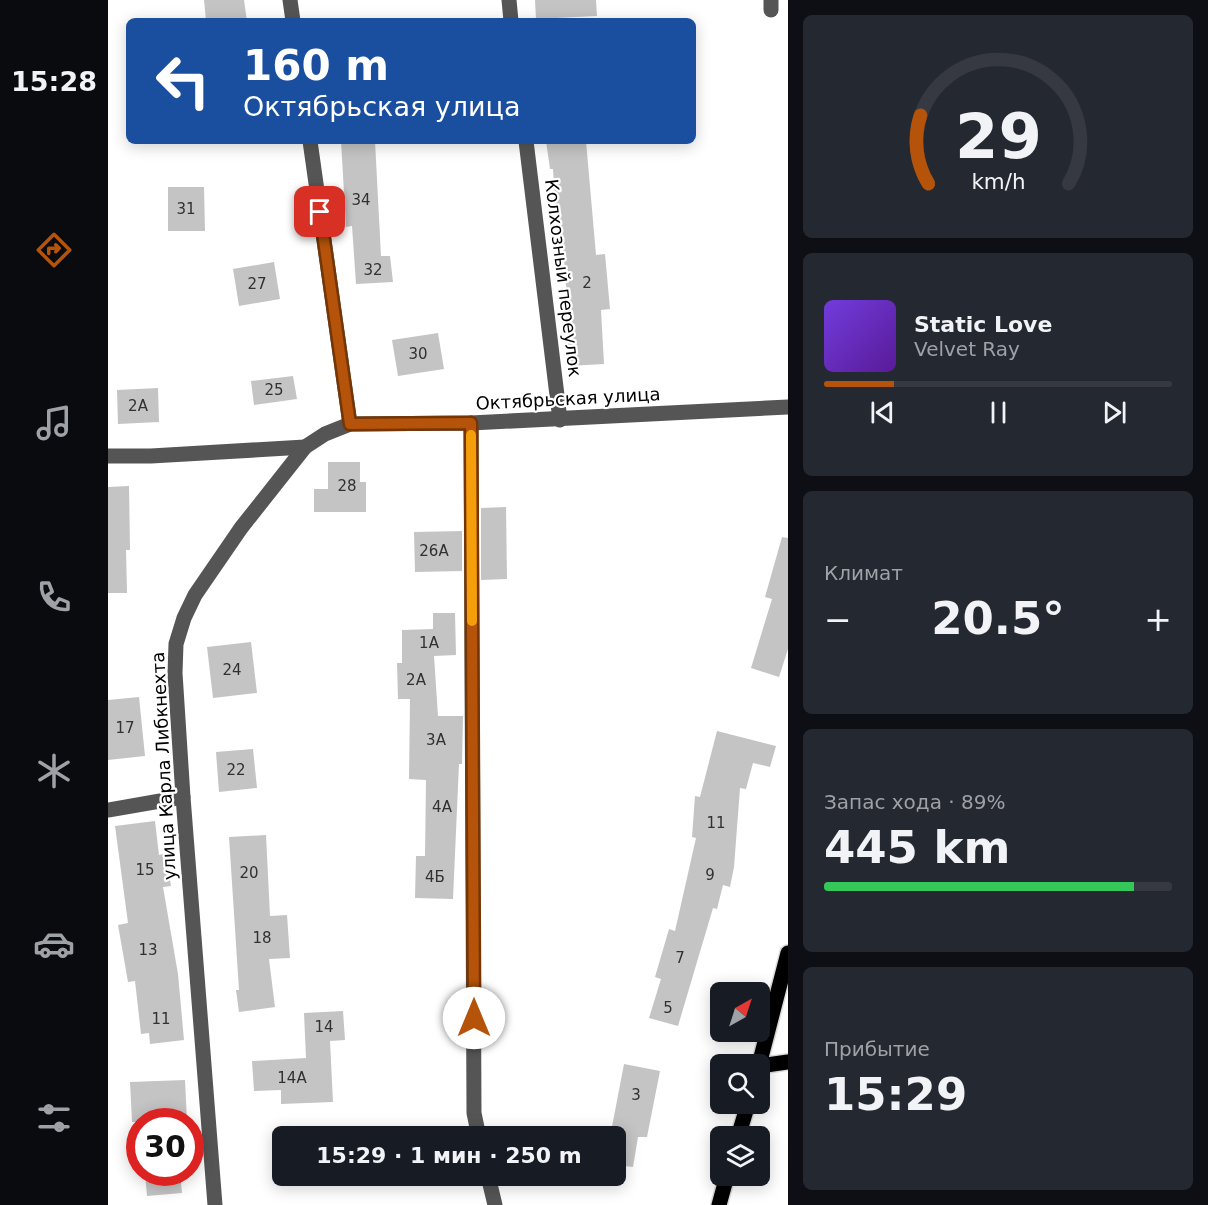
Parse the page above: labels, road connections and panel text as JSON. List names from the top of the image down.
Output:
{
  "streets": {
    "street": ["Колхозный переулок", "Октябрьская улица", "улица Карла Либкнехта"]
  },
  "crossings": [
    ["Колхозный переулок", "Октябрьская улица"],
    ["Октябрьская улица", "улица Карла Либкнехта"]
  ],
  "house_numbers": [
    "34",
    "31",
    "32",
    "2",
    "27",
    "30",
    "25",
    "2А",
    "28",
    "26А",
    "1А",
    "24",
    "2А",
    "17",
    "3А",
    "22",
    "4А",
    "11",
    "15",
    "20",
    "9",
    "4Б",
    "18",
    "13",
    "7",
    "5",
    "11",
    "14",
    "14А",
    "3"
  ],
  "north": "top right",
  "page": {
    "tabs": "15:28",
    "turn": ["160 m", "Октябрьская улица"],
    "song": ["Static Love", "Velvet Ray"],
    "tile": [
      "Климат",
      ["Запас хода · 89%", "445 km"],
      ["Прибытие", "15:29"]
    ],
    "heat": ["−", "20.5°", "+"],
    "limit": "30",
    "trip": "15:29 · 1 мин · 250 m",
    "gauge": ["29", "km/h"]
  }
}
